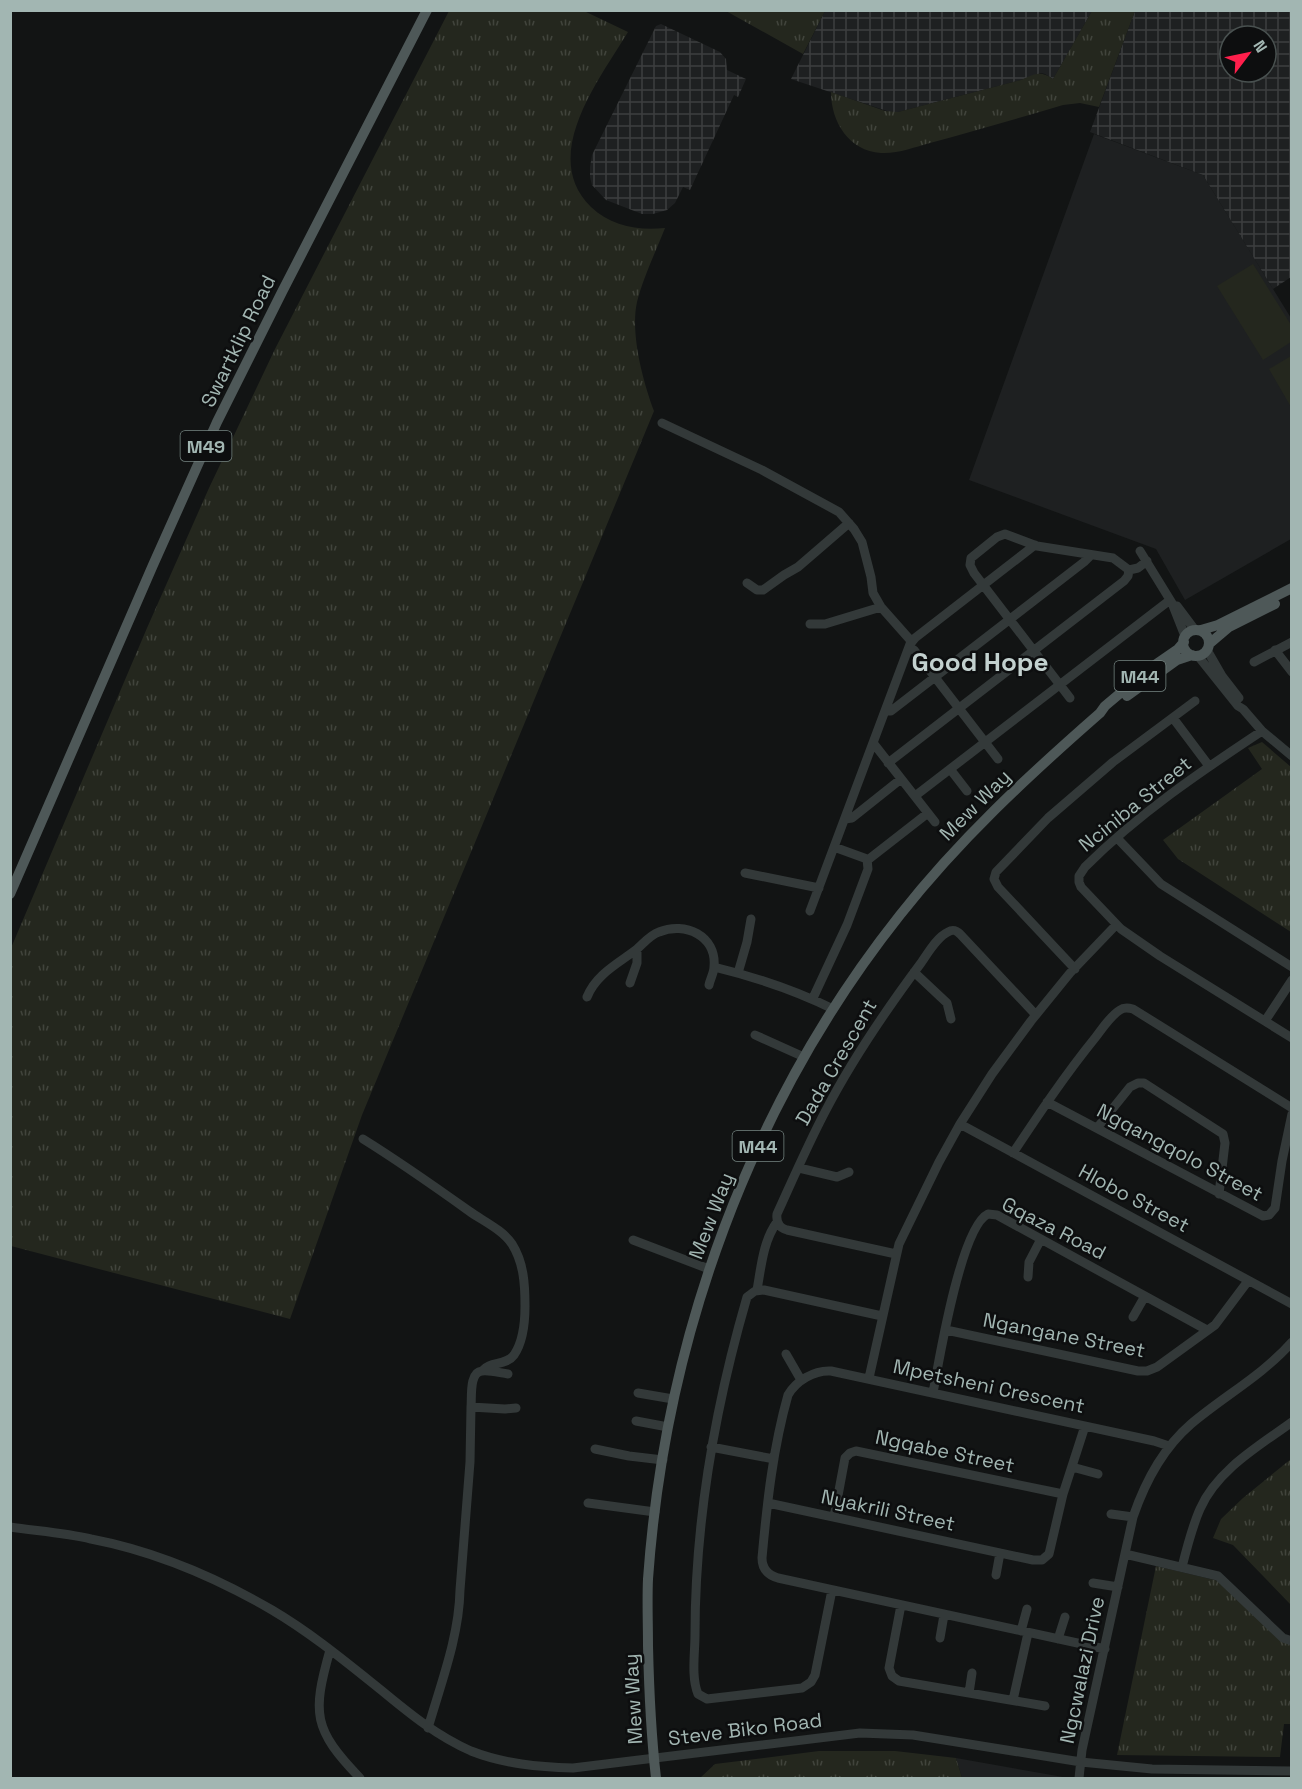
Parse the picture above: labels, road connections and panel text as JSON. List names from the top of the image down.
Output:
{
  "streets": {
    "main road": [
      "Swartklip Road",
      "M49",
      "M44",
      "Mew Way"
    ],
    "street": [
      "Nciniba Street",
      "Dada Crescent",
      "Ngqangqolo Street",
      "Hlobo Street",
      "Gqaza Road",
      "Ngangane Street",
      "Mpetsheni Crescent",
      "Ngqabe Street",
      "Nyakrili Street",
      "Ngcwalazi Drive",
      "Steve Biko Road"
    ]
  },
  "crossings": [
    ["M44", "Mew Way"],
    ["Mew Way", "Steve Biko Road"],
    ["Hlobo Street", "Ngangane Street"],
    ["Gqaza Road", "Ngangane Street"],
    ["Gqaza Road", "Mpetsheni Crescent"],
    ["Mpetsheni Crescent", "Nyakrili Street"],
    ["Mpetsheni Crescent", "Ngcwalazi Drive"],
    ["Ngqabe Street", "Nyakrili Street"],
    ["Ngcwalazi Drive", "Steve Biko Road"]
  ],
  "districts": ["Good Hope"],
  "north": "top right"
}
